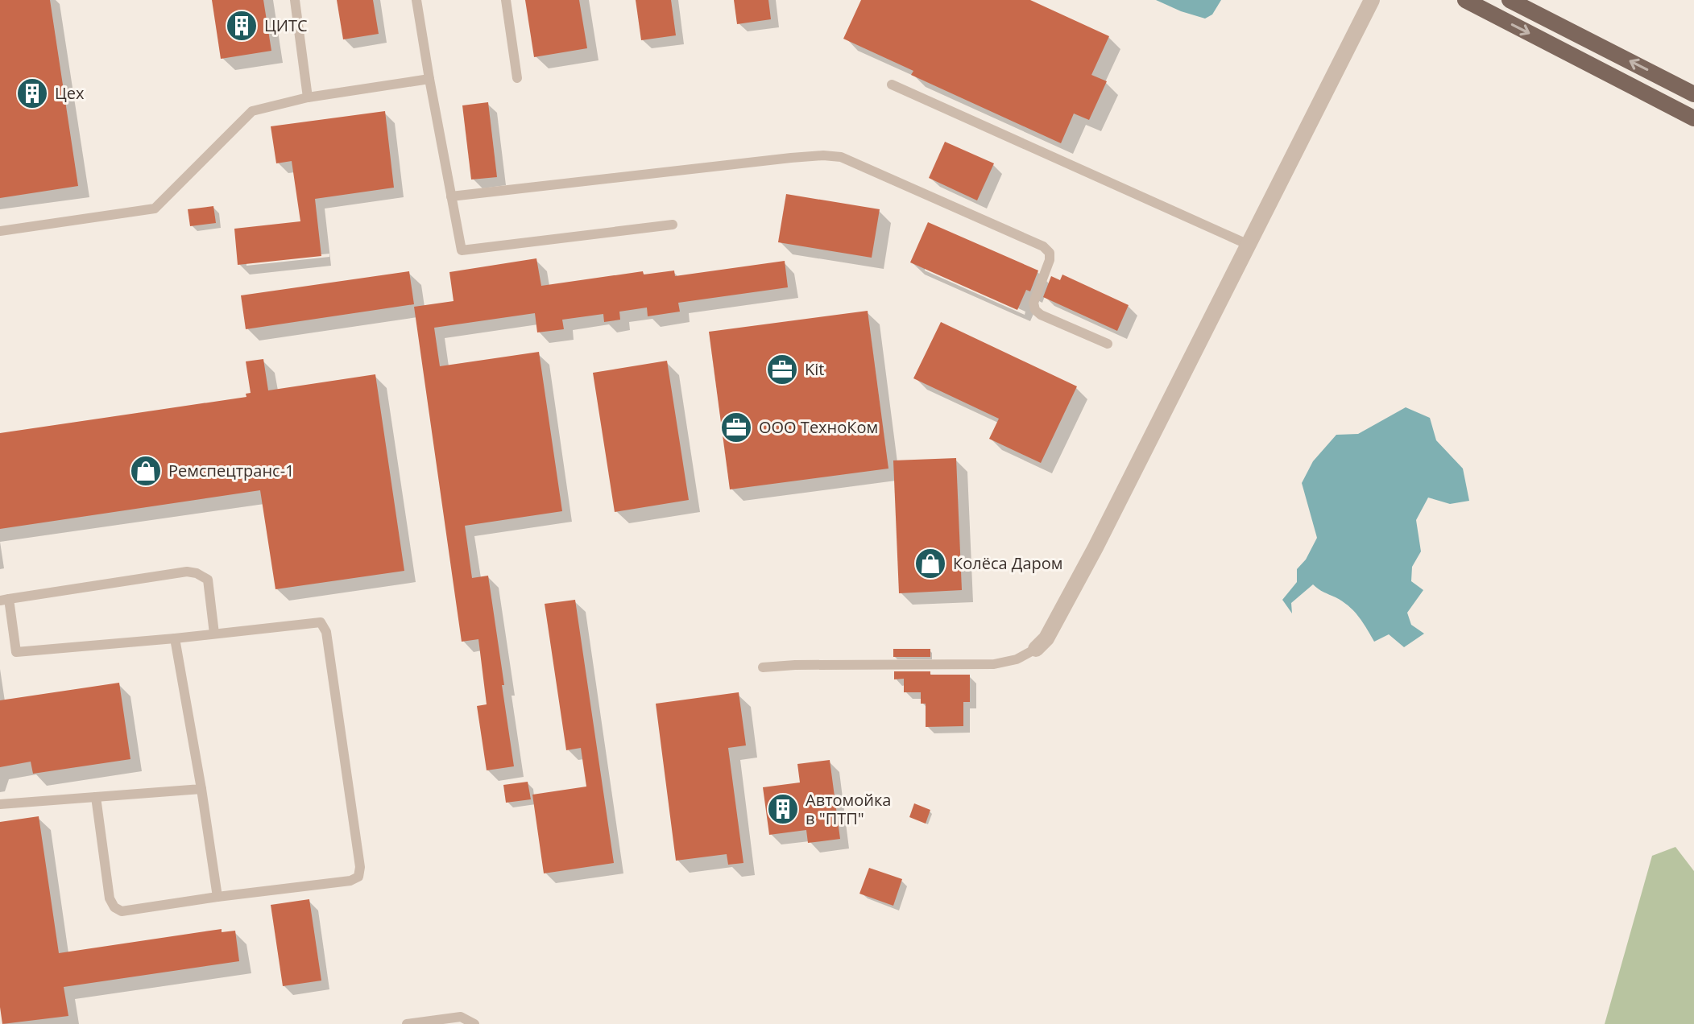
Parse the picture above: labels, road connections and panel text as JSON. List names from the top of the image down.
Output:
{
  "places": {
    "building": ["ЦИТС", "Цех", "Автомойка в \"ПТП\""],
    "office": ["Kit", "ООО ТехноКом"],
    "shop": ["Ремспецтранс-1", "Колёса Даром"]
  }
}
